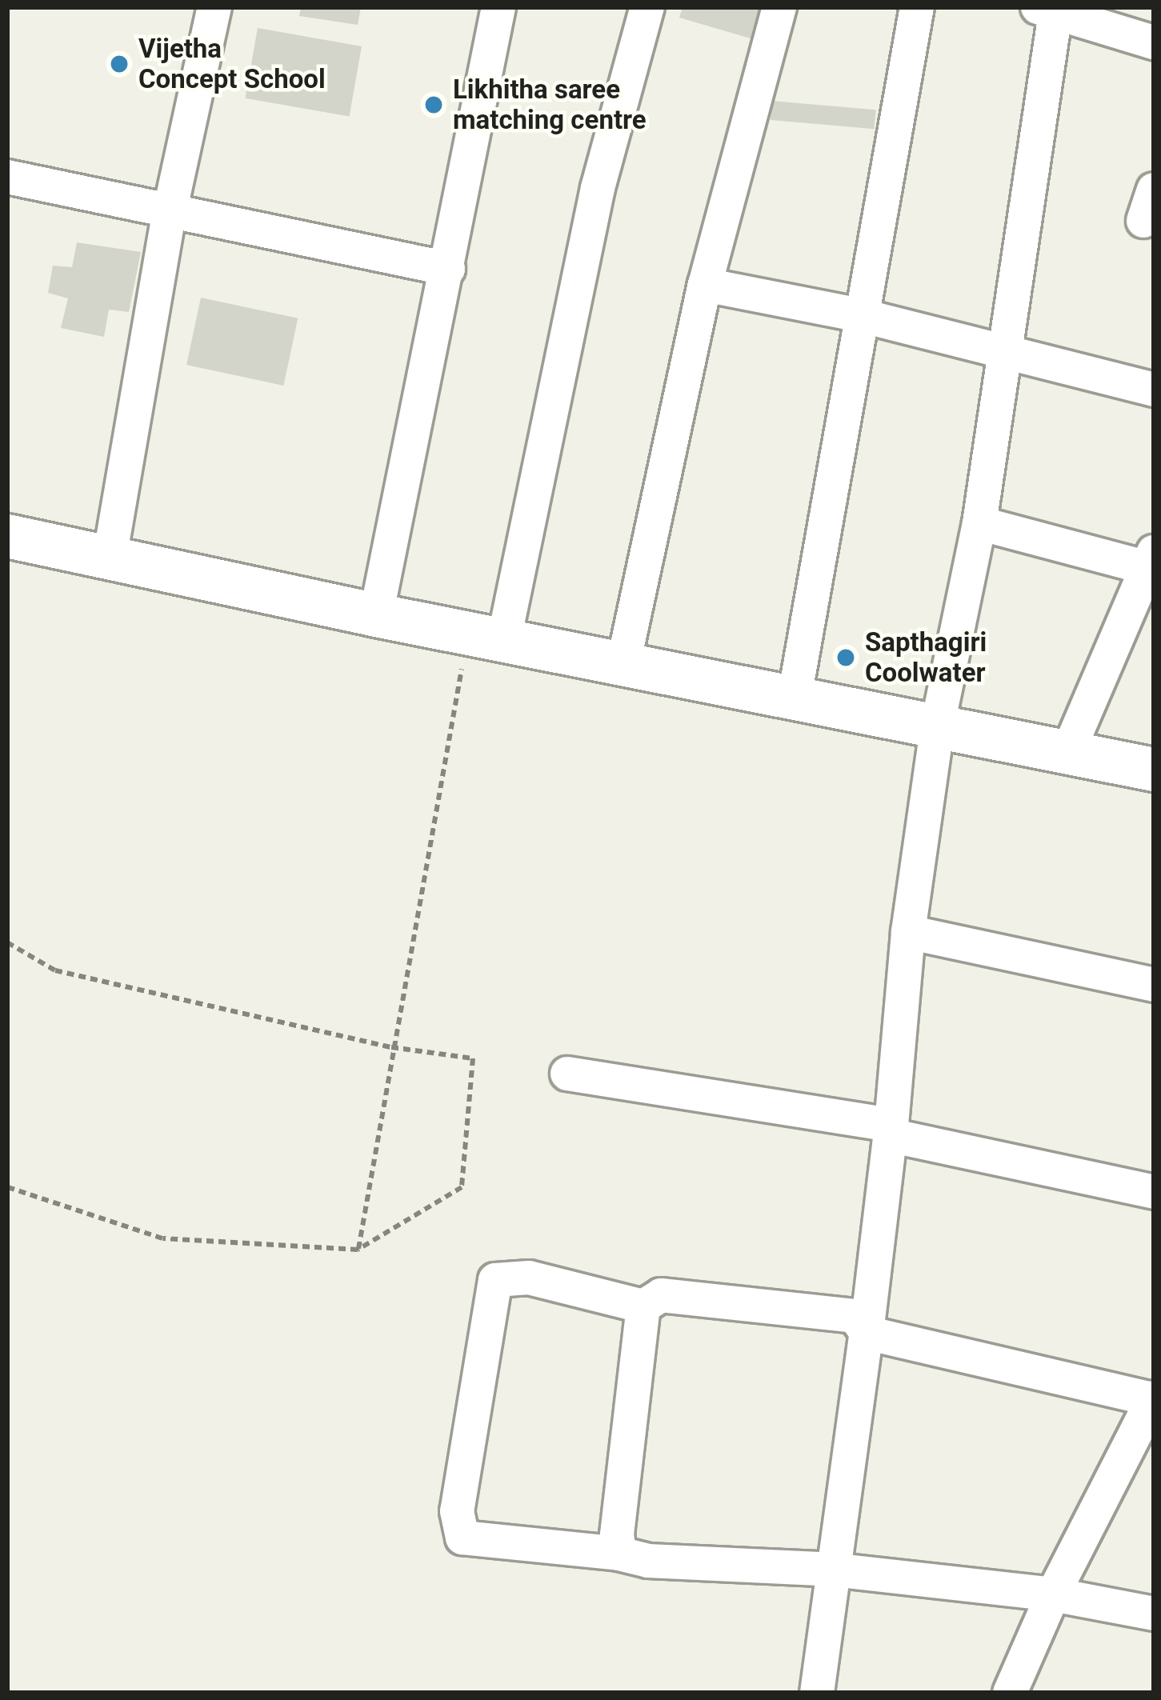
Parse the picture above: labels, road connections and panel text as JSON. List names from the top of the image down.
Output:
{
  "places": ["Vijetha Concept School", "Likhitha saree matching centre", "Sapthagiri Coolwater"]
}
